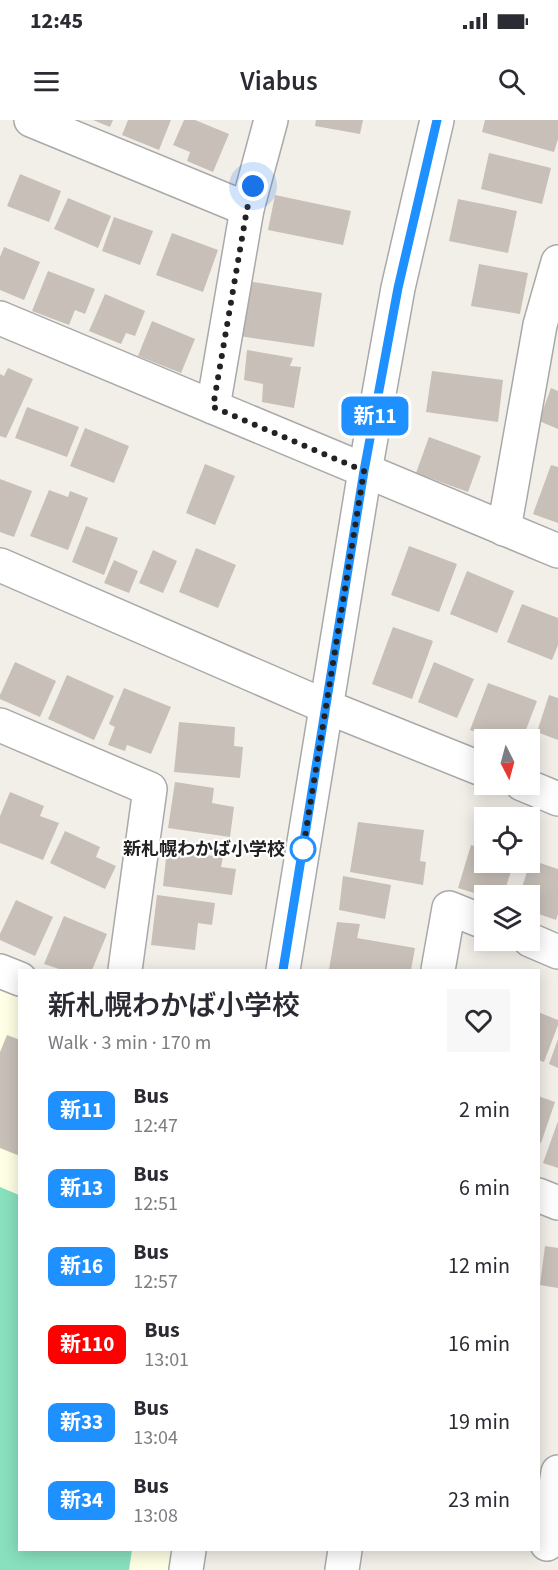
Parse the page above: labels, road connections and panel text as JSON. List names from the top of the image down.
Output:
{
  "places": ["新札幌わかば小学校"],
  "lines": ["bus line 新11"],
  "north": "bottom",
  "page": {
    "status": "12:45",
    "header": "Viabus",
    "on_map": "新11",
    "heading": ["新札幌わかば小学校", "Walk · 3 min · 170 m"],
    "list": [
      {
        "mark": "新11",
        "name": "Bus",
        "note": "12:47",
        "value": "2 min"
      },
      {
        "mark": "新13",
        "name": "Bus",
        "note": "12:51",
        "value": "6 min"
      },
      {
        "mark": "新16",
        "name": "Bus",
        "note": "12:57",
        "value": "12 min"
      },
      {
        "mark": "新110",
        "name": "Bus",
        "note": "13:01",
        "value": "16 min"
      },
      {
        "mark": "新33",
        "name": "Bus",
        "note": "13:04",
        "value": "19 min"
      },
      {
        "mark": "新34",
        "name": "Bus",
        "note": "13:08",
        "value": "23 min"
      }
    ]
  }
}
